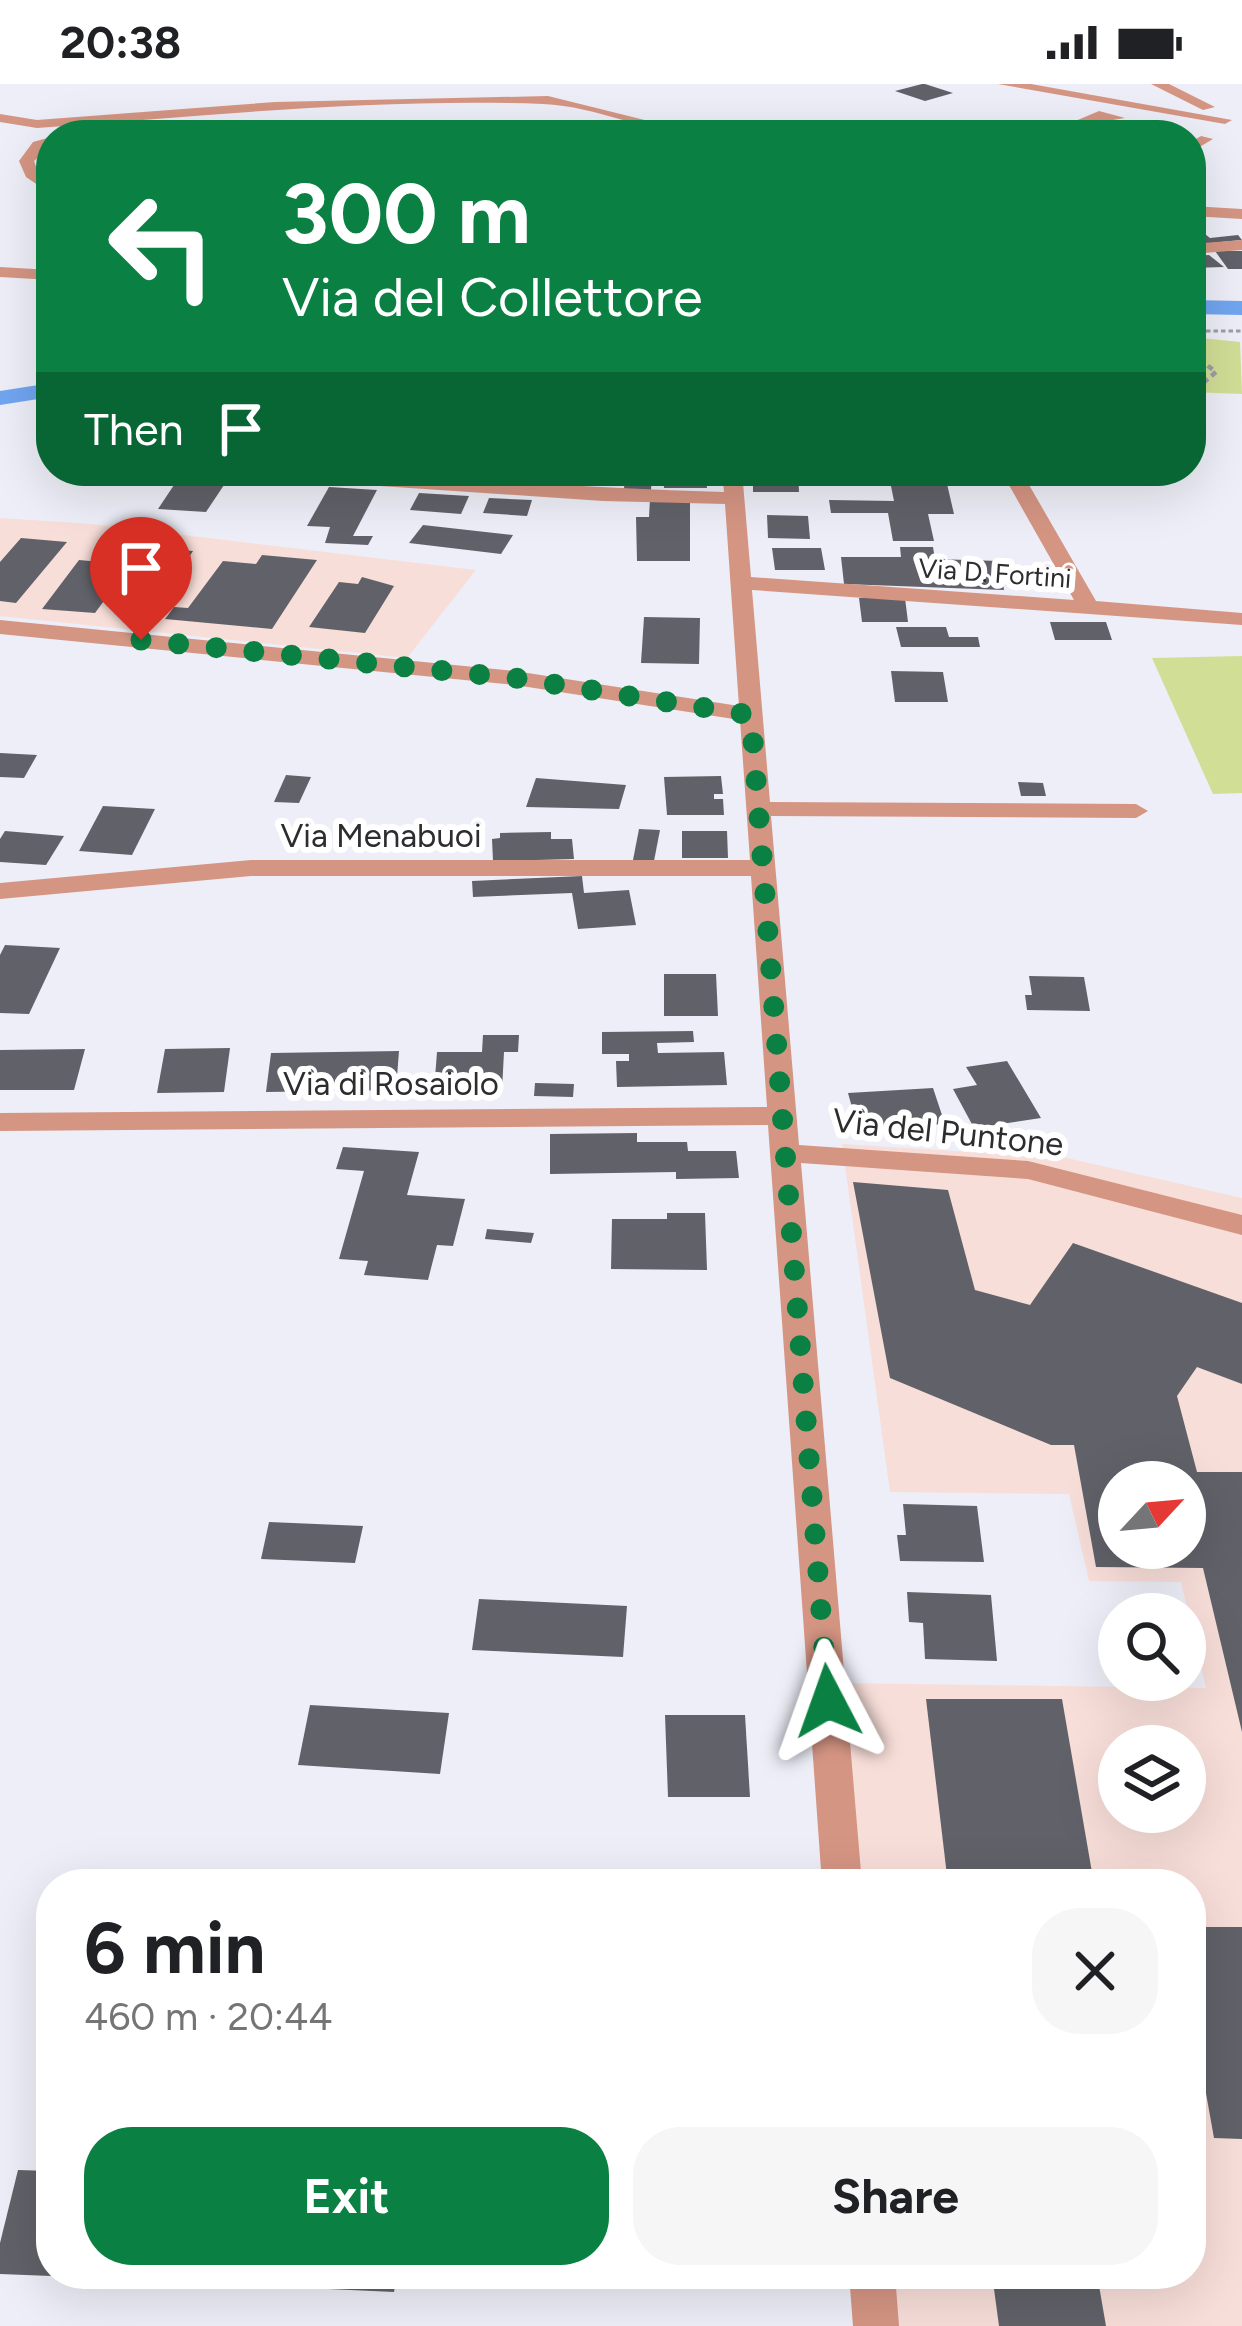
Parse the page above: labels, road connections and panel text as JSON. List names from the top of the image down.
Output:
{
  "streets": {
    "street": [
      "Via D. Fortini",
      "Via Menabuoi",
      "Via di Rosaiolo",
      "Via del Puntone"
    ]
  },
  "north": "top right",
  "page": {
    "status": "20:38",
    "turn": ["300 m", "Via del Collettore"],
    "then": "Then",
    "heading": ["6 min", "460 m · 20:44"],
    "buttons": ["Exit", "Share"]
  }
}
